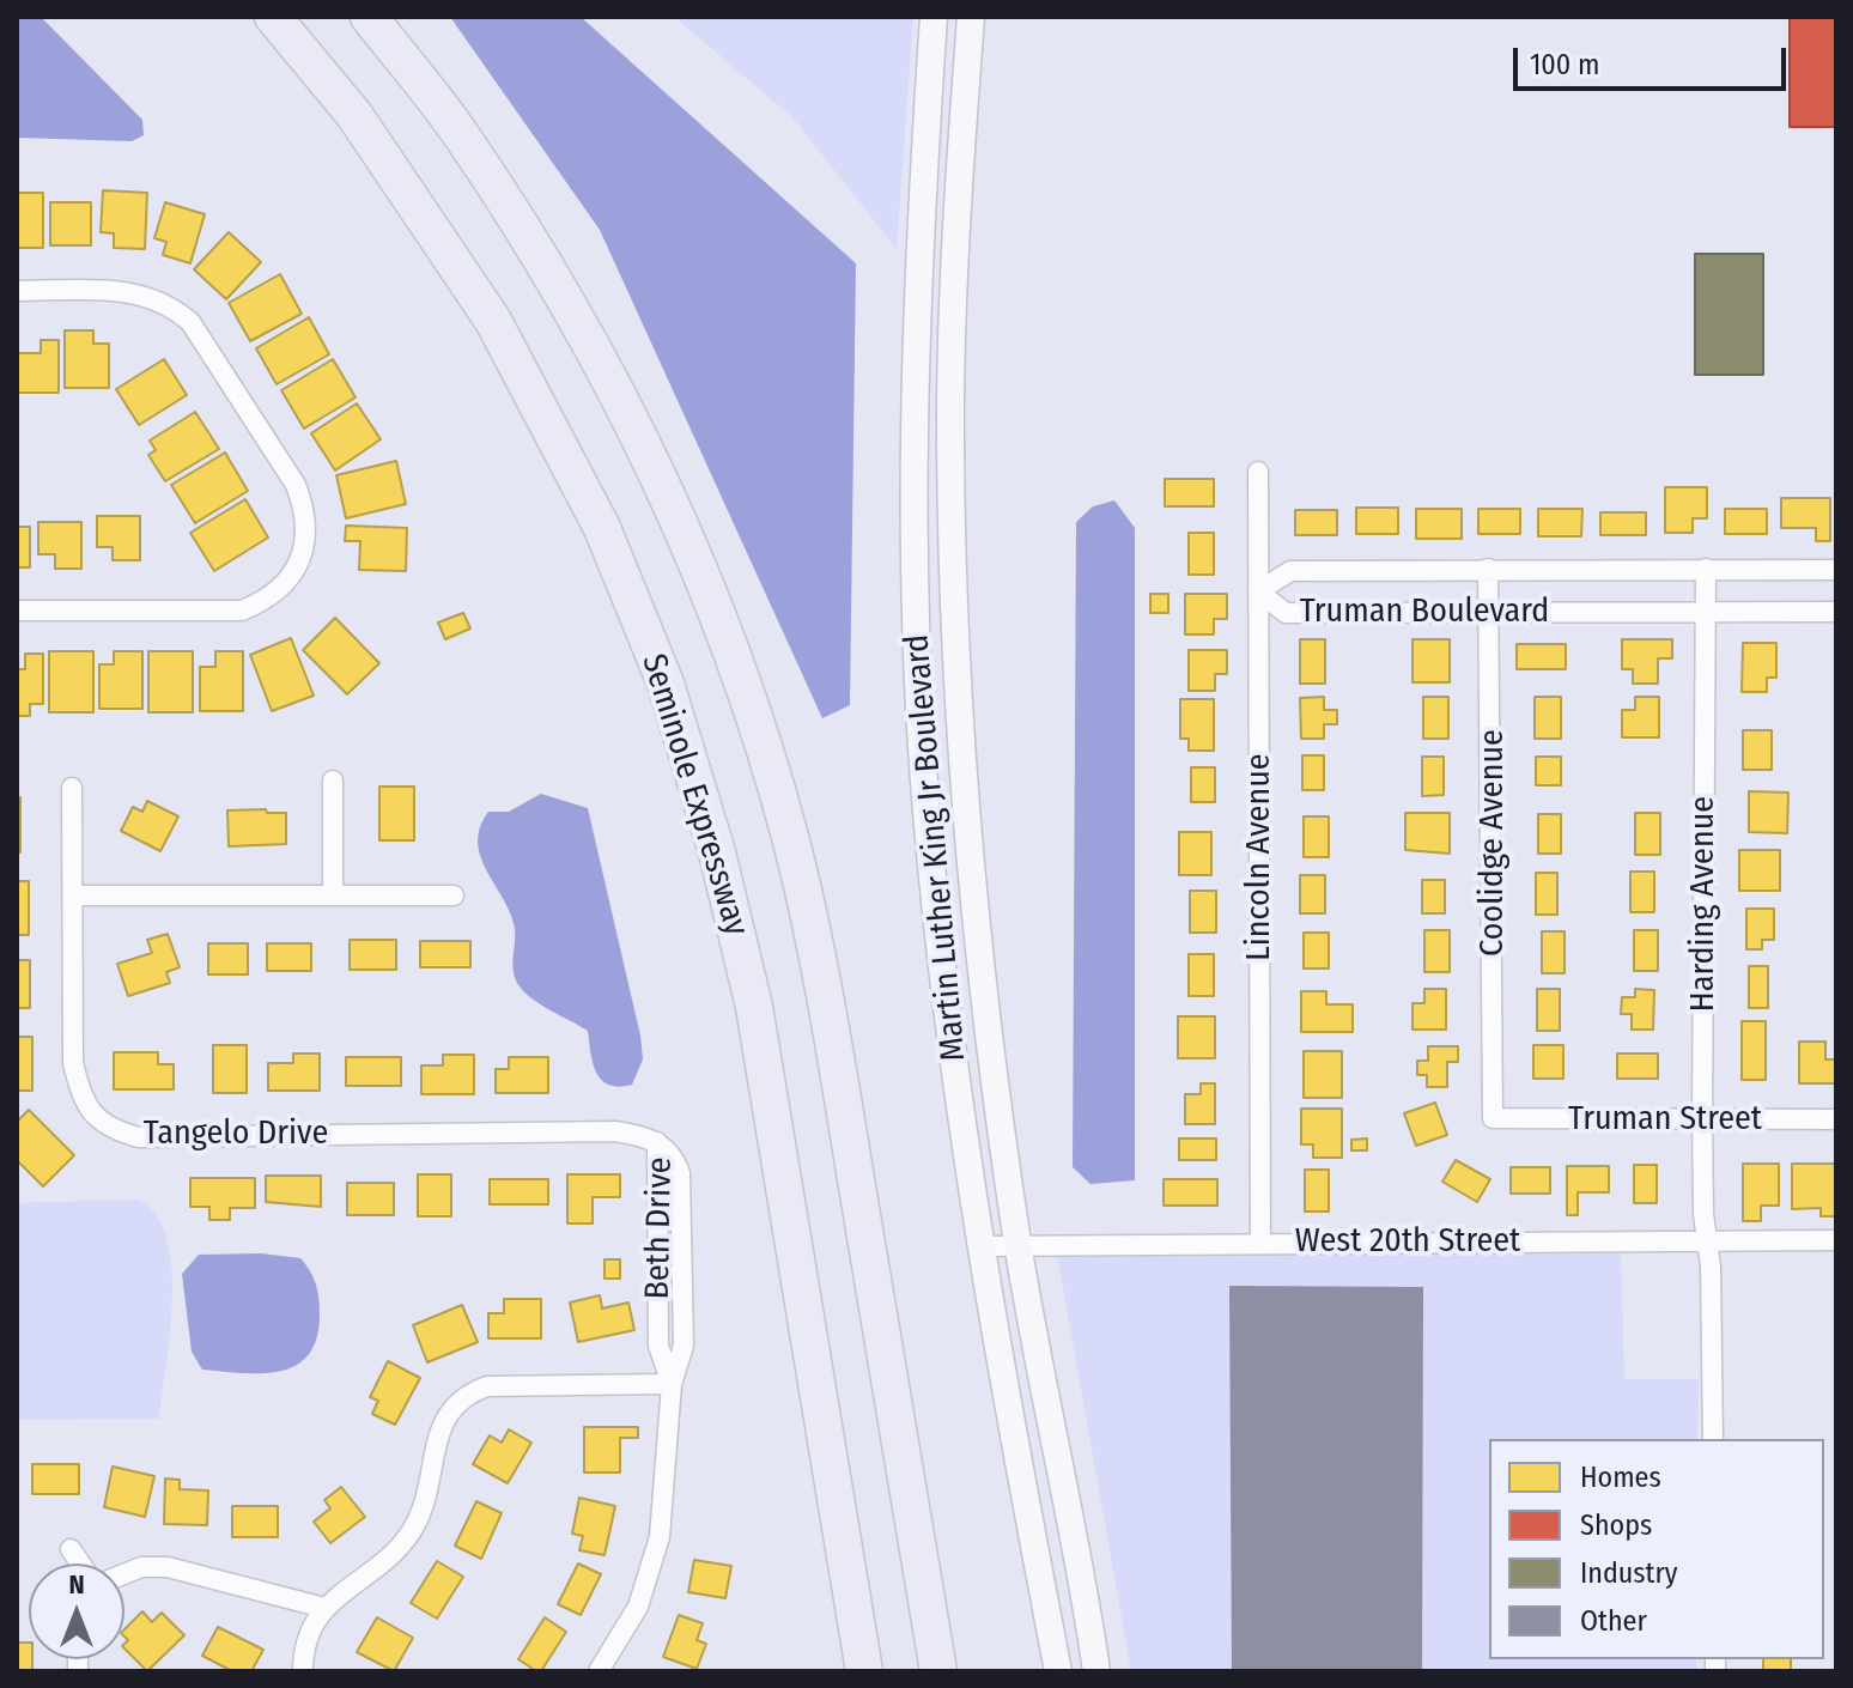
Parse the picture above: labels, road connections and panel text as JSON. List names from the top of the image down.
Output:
{
  "streets": {
    "highway": ["Seminole Expressway"],
    "main road": ["Martin Luther King Jr Boulevard"],
    "street": [
      "Truman Boulevard",
      "Coolidge Avenue",
      "Lincoln Avenue",
      "Harding Avenue",
      "Truman Street",
      "Tangelo Drive",
      "Beth Drive",
      "West 20th Street"
    ]
  },
  "crossings": [
    ["Truman Boulevard", "Coolidge Avenue"],
    ["Truman Boulevard", "Lincoln Avenue"],
    ["Truman Boulevard", "Harding Avenue"],
    ["Coolidge Avenue", "Truman Street"],
    ["Martin Luther King Jr Boulevard", "West 20th Street"],
    ["Lincoln Avenue", "West 20th Street"],
    ["Harding Avenue", "Truman Street"],
    ["Harding Avenue", "West 20th Street"],
    ["Tangelo Drive", "Beth Drive"]
  ],
  "legend": [
    "Homes",
    "Shops",
    "Industry",
    "Other"
  ],
  "scale_bar": "100 m",
  "north": "top"
}
